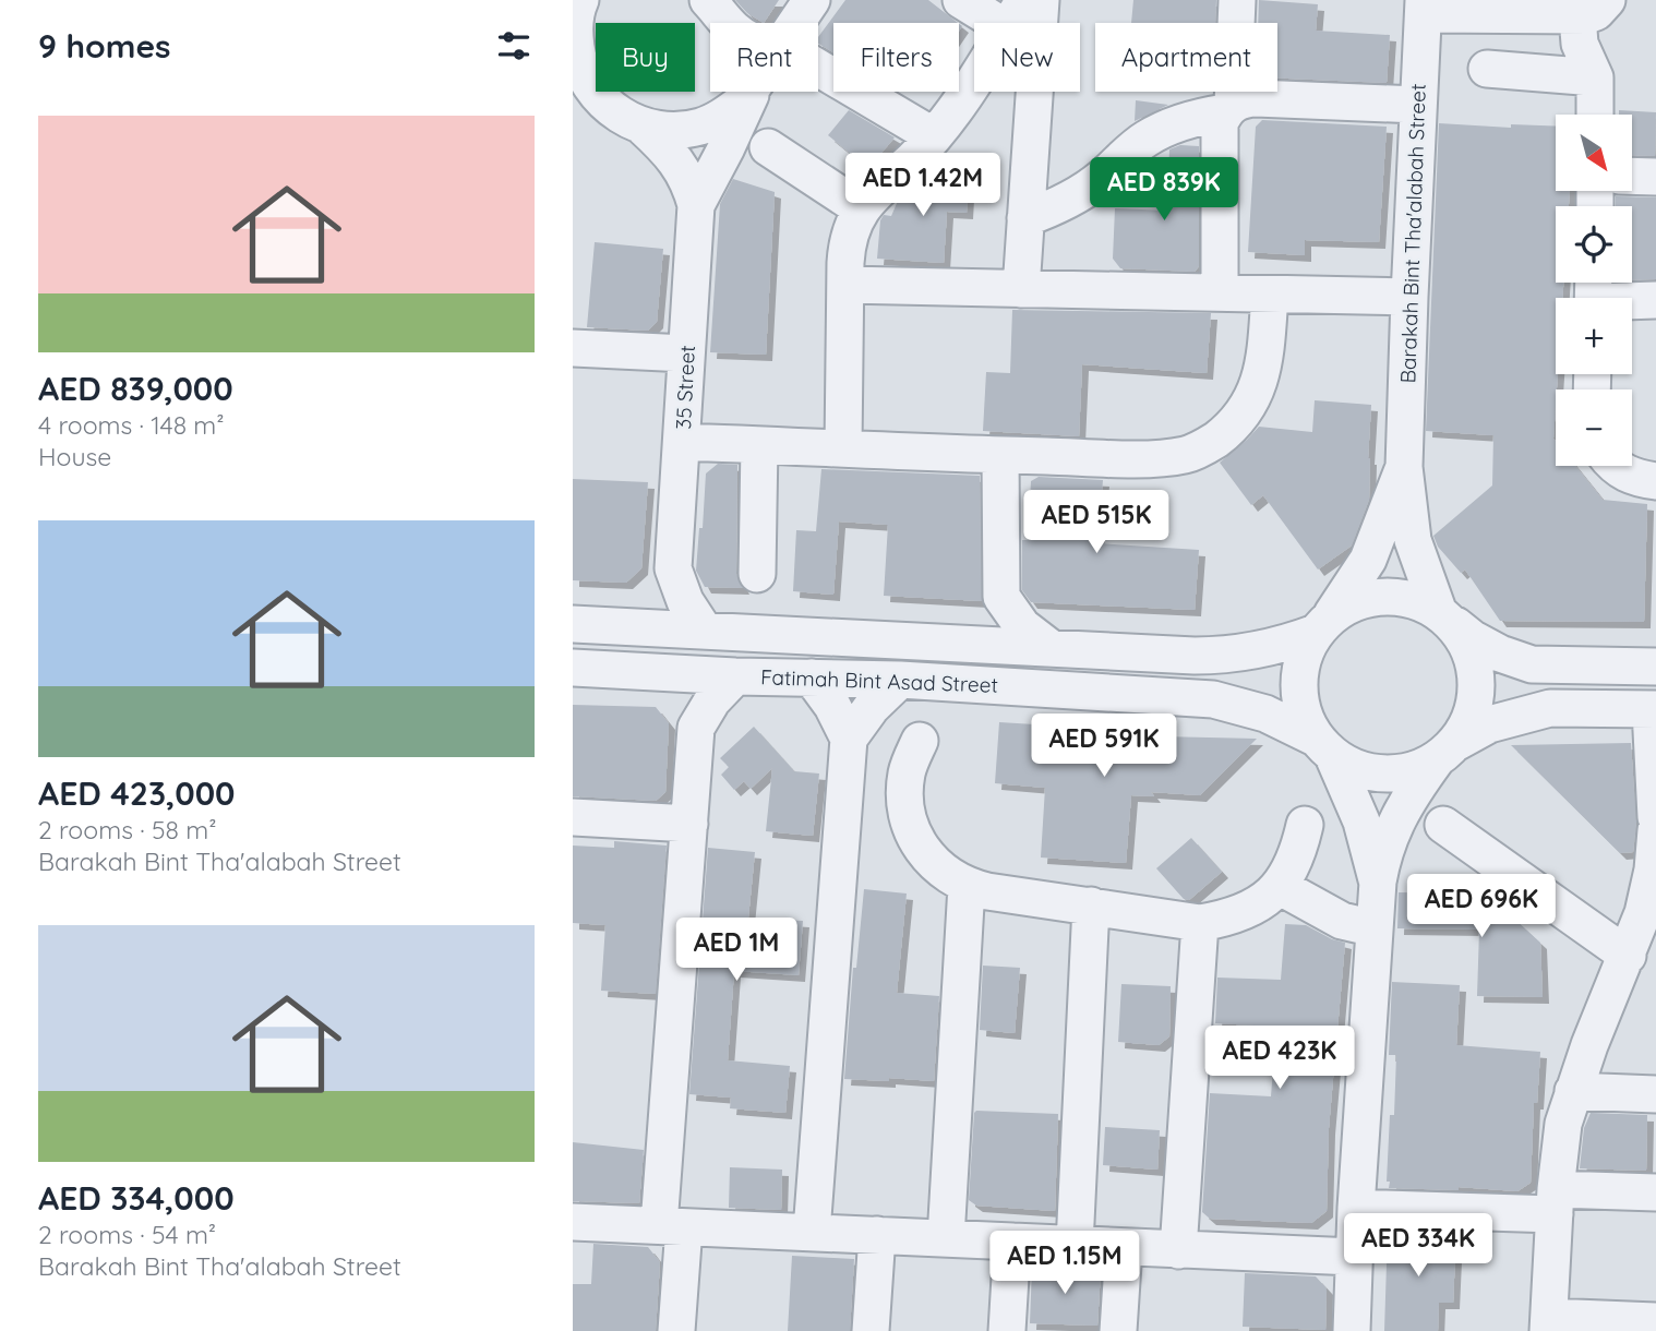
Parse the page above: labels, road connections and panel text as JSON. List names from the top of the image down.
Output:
{
  "streets": {
    "street": ["Barakah Bint Tha'alabah Street", "35 Street", "Fatimah Bint Asad Street"]
  },
  "crossings": [
    ["Barakah Bint Tha'alabah Street", "Fatimah Bint Asad Street"],
    ["35 Street", "Fatimah Bint Asad Street"]
  ],
  "north": "bottom right",
  "page": {
    "heading": "9 homes",
    "chip": [
      "Buy",
      "Rent",
      "Filters",
      "New",
      "Apartment"
    ],
    "list": [
      {
        "name": "AED 839,000",
        "note": "4 rooms · 148 m² · House"
      },
      {
        "name": "AED 423,000",
        "note": "2 rooms · 58 m² · Barakah Bint Tha'alabah Street"
      },
      {
        "name": "AED 334,000",
        "note": "2 rooms · 54 m² · Barakah Bint Tha'alabah Street"
      }
    ],
    "map_buttons": ["+", "−"],
    "price": [
      "AED 1.42M",
      "AED 839K",
      "AED 515K",
      "AED 591K",
      "AED 696K",
      "AED 1M",
      "AED 423K",
      "AED 334K",
      "AED 1.15M"
    ]
  }
}
